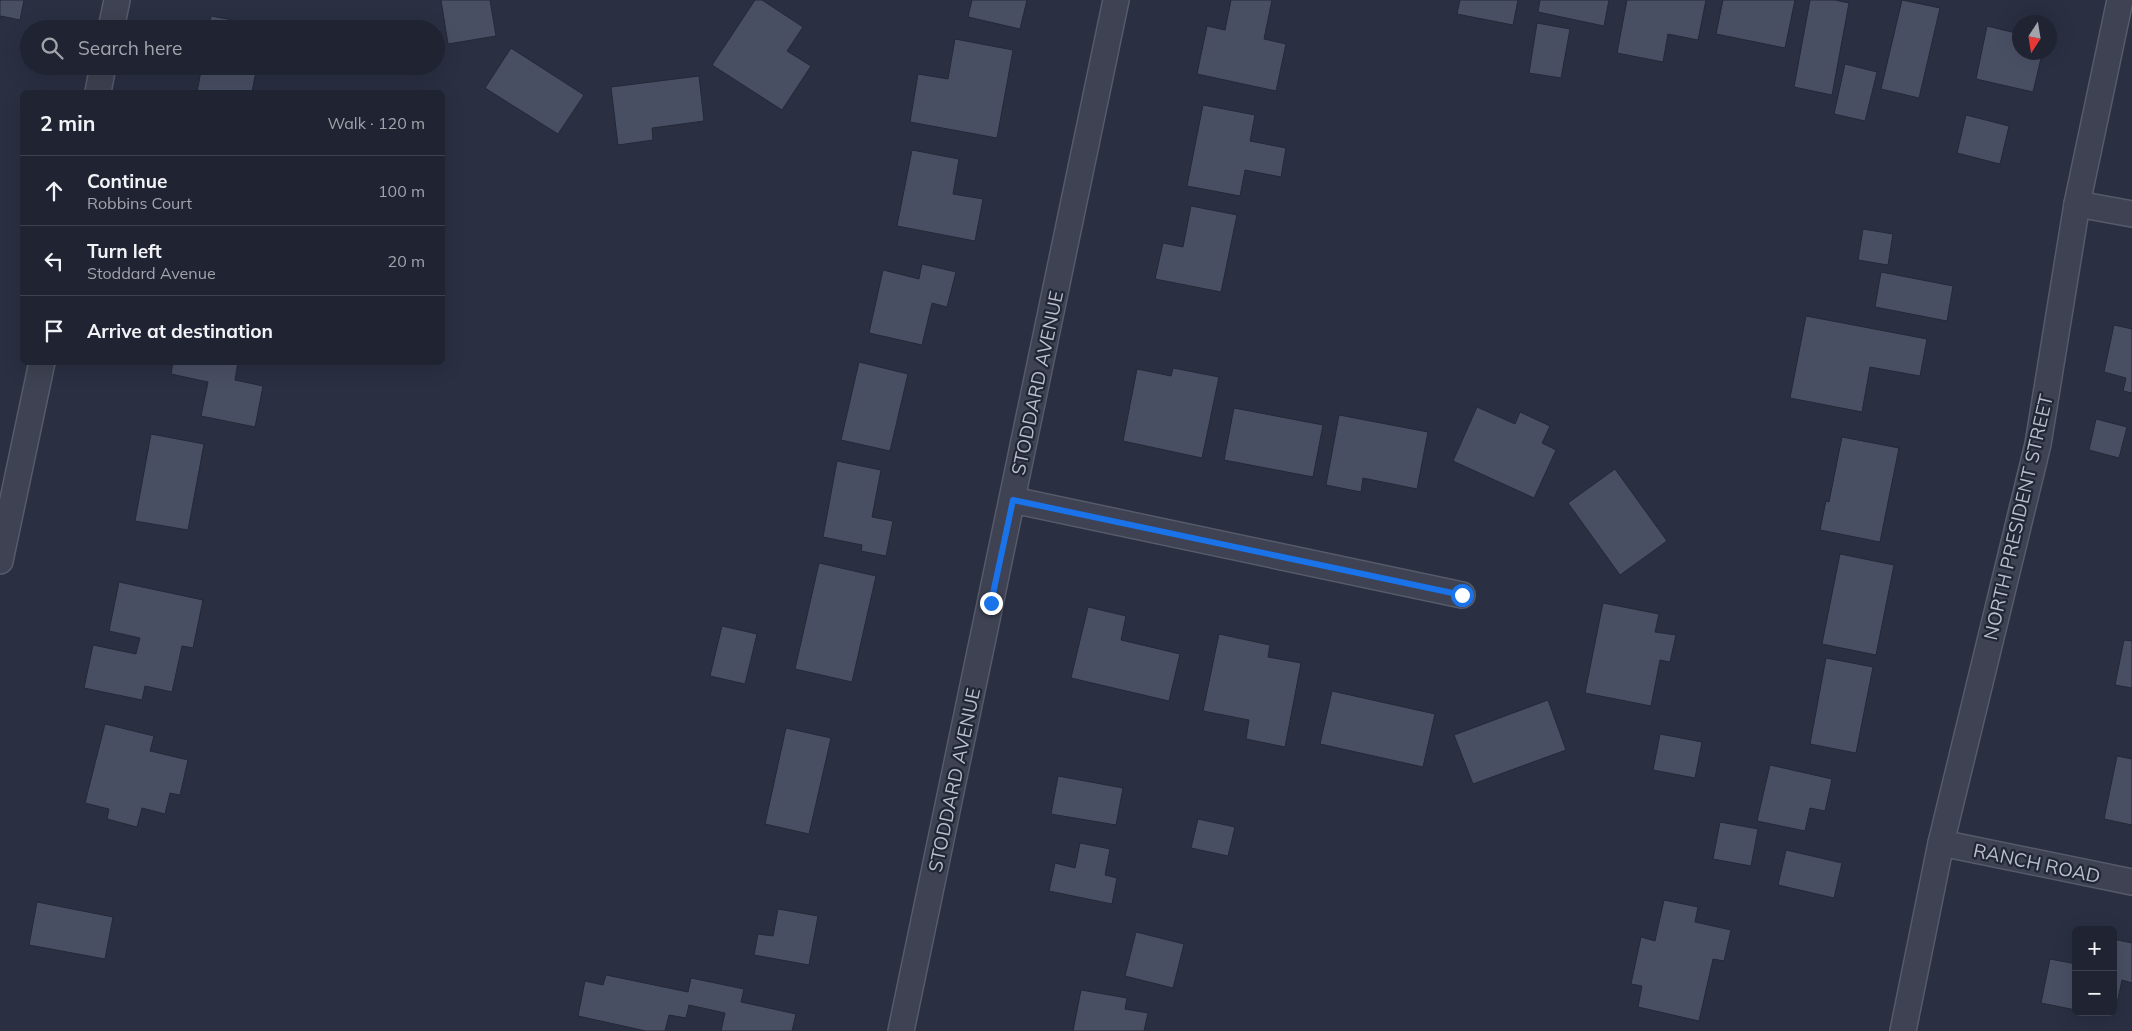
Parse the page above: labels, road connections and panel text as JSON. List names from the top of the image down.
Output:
{
  "streets": {
    "street": ["STODDARD AVENUE", "NORTH PRESIDENT STREET", "RANCH ROAD"]
  },
  "crossings": [
    ["NORTH PRESIDENT STREET", "RANCH ROAD"]
  ],
  "north": "bottom",
  "page": {
    "search": "Search here",
    "heading": ["2 min", "Walk · 120 m"],
    "list": [
      ["Continue", "Robbins Court", "100 m"],
      ["Turn left", "Stoddard Avenue", "20 m"],
      "Arrive at destination"
    ],
    "map_buttons": ["+", "−"]
  }
}
